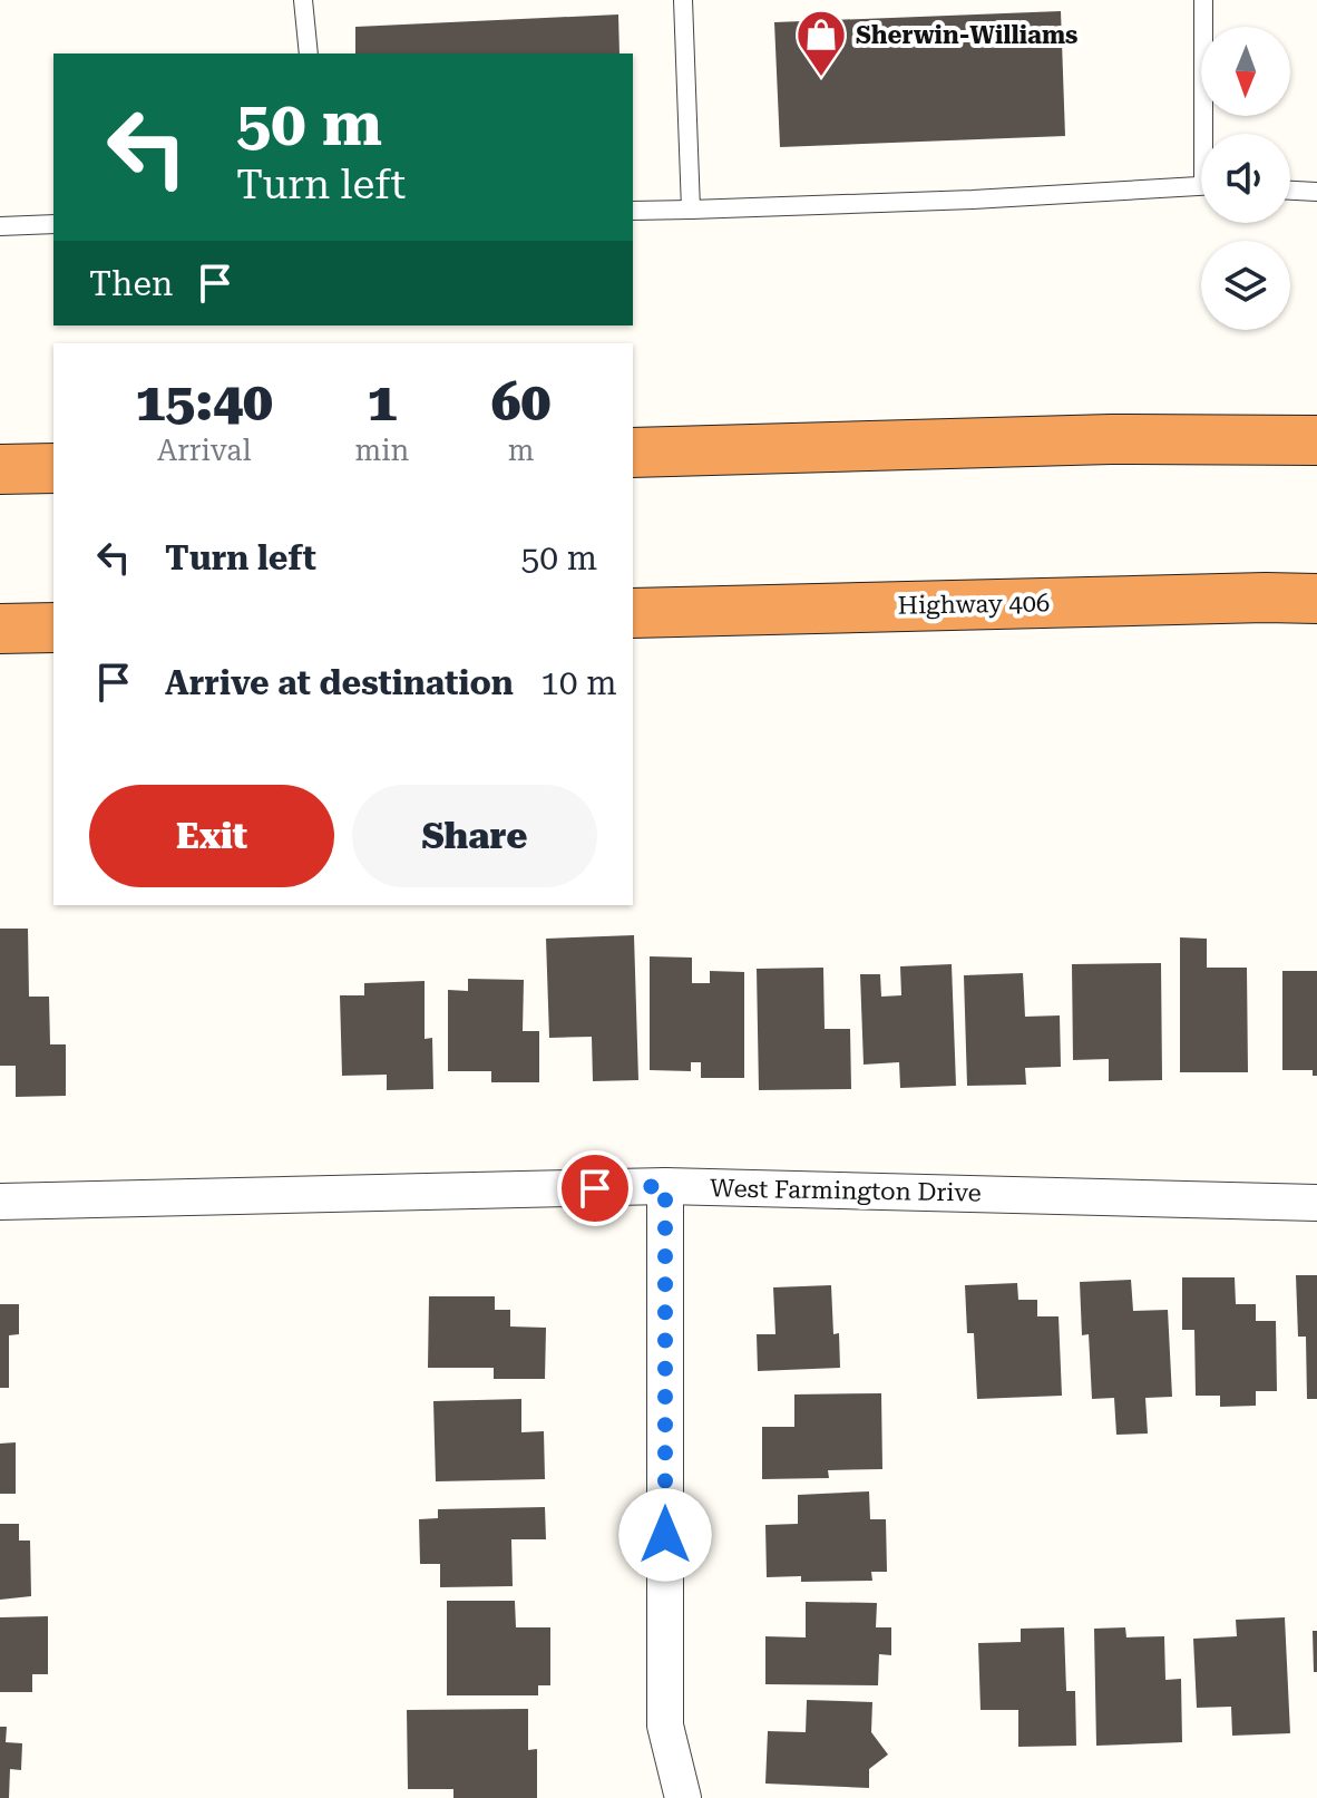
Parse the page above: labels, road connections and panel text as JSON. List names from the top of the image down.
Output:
{
  "streets": {
    "highway": ["Highway 406"],
    "street": ["West Farmington Drive"]
  },
  "places": {
    "shop": ["Sherwin-Williams"]
  },
  "north": "bottom",
  "page": {
    "turn": ["50 m", "Turn left"],
    "then": "Then",
    "eta": [
      "15:40",
      "Arrival",
      "1",
      "min",
      "60",
      "m"
    ],
    "list": [
      {
        "name": "Turn left",
        "value": "50 m"
      },
      {
        "name": "Arrive at destination",
        "value": "10 m"
      }
    ],
    "buttons": ["Exit", "Share"]
  }
}
